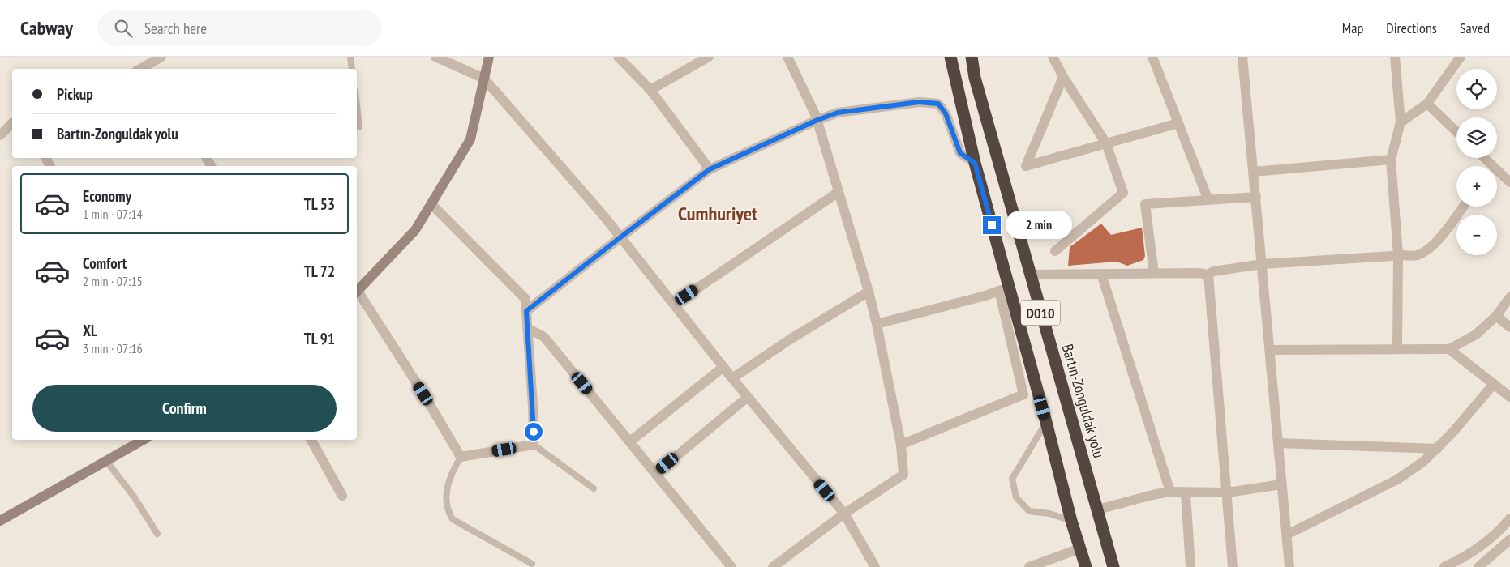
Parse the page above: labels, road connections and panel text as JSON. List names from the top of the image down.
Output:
{
  "streets": {
    "highway": ["D010", "Bartın-Zonguldak yolu"]
  },
  "districts": ["Cumhuriyet"],
  "page": {
    "header": "Cabway",
    "search": "Search here",
    "nav": ["Map", "Directions", "Saved"],
    "map_buttons": ["+", "−"],
    "banner": ["Pickup", "Bartın-Zonguldak yolu"],
    "list": [
      {
        "name": "Economy",
        "note": "1 min · 07:14",
        "value": "TL 53"
      },
      {
        "name": "Comfort",
        "note": "2 min · 07:15",
        "value": "TL 72"
      },
      {
        "name": "XL",
        "note": "3 min · 07:16",
        "value": "TL 91"
      }
    ],
    "bubble": "2 min",
    "buttons": "Confirm"
  }
}
